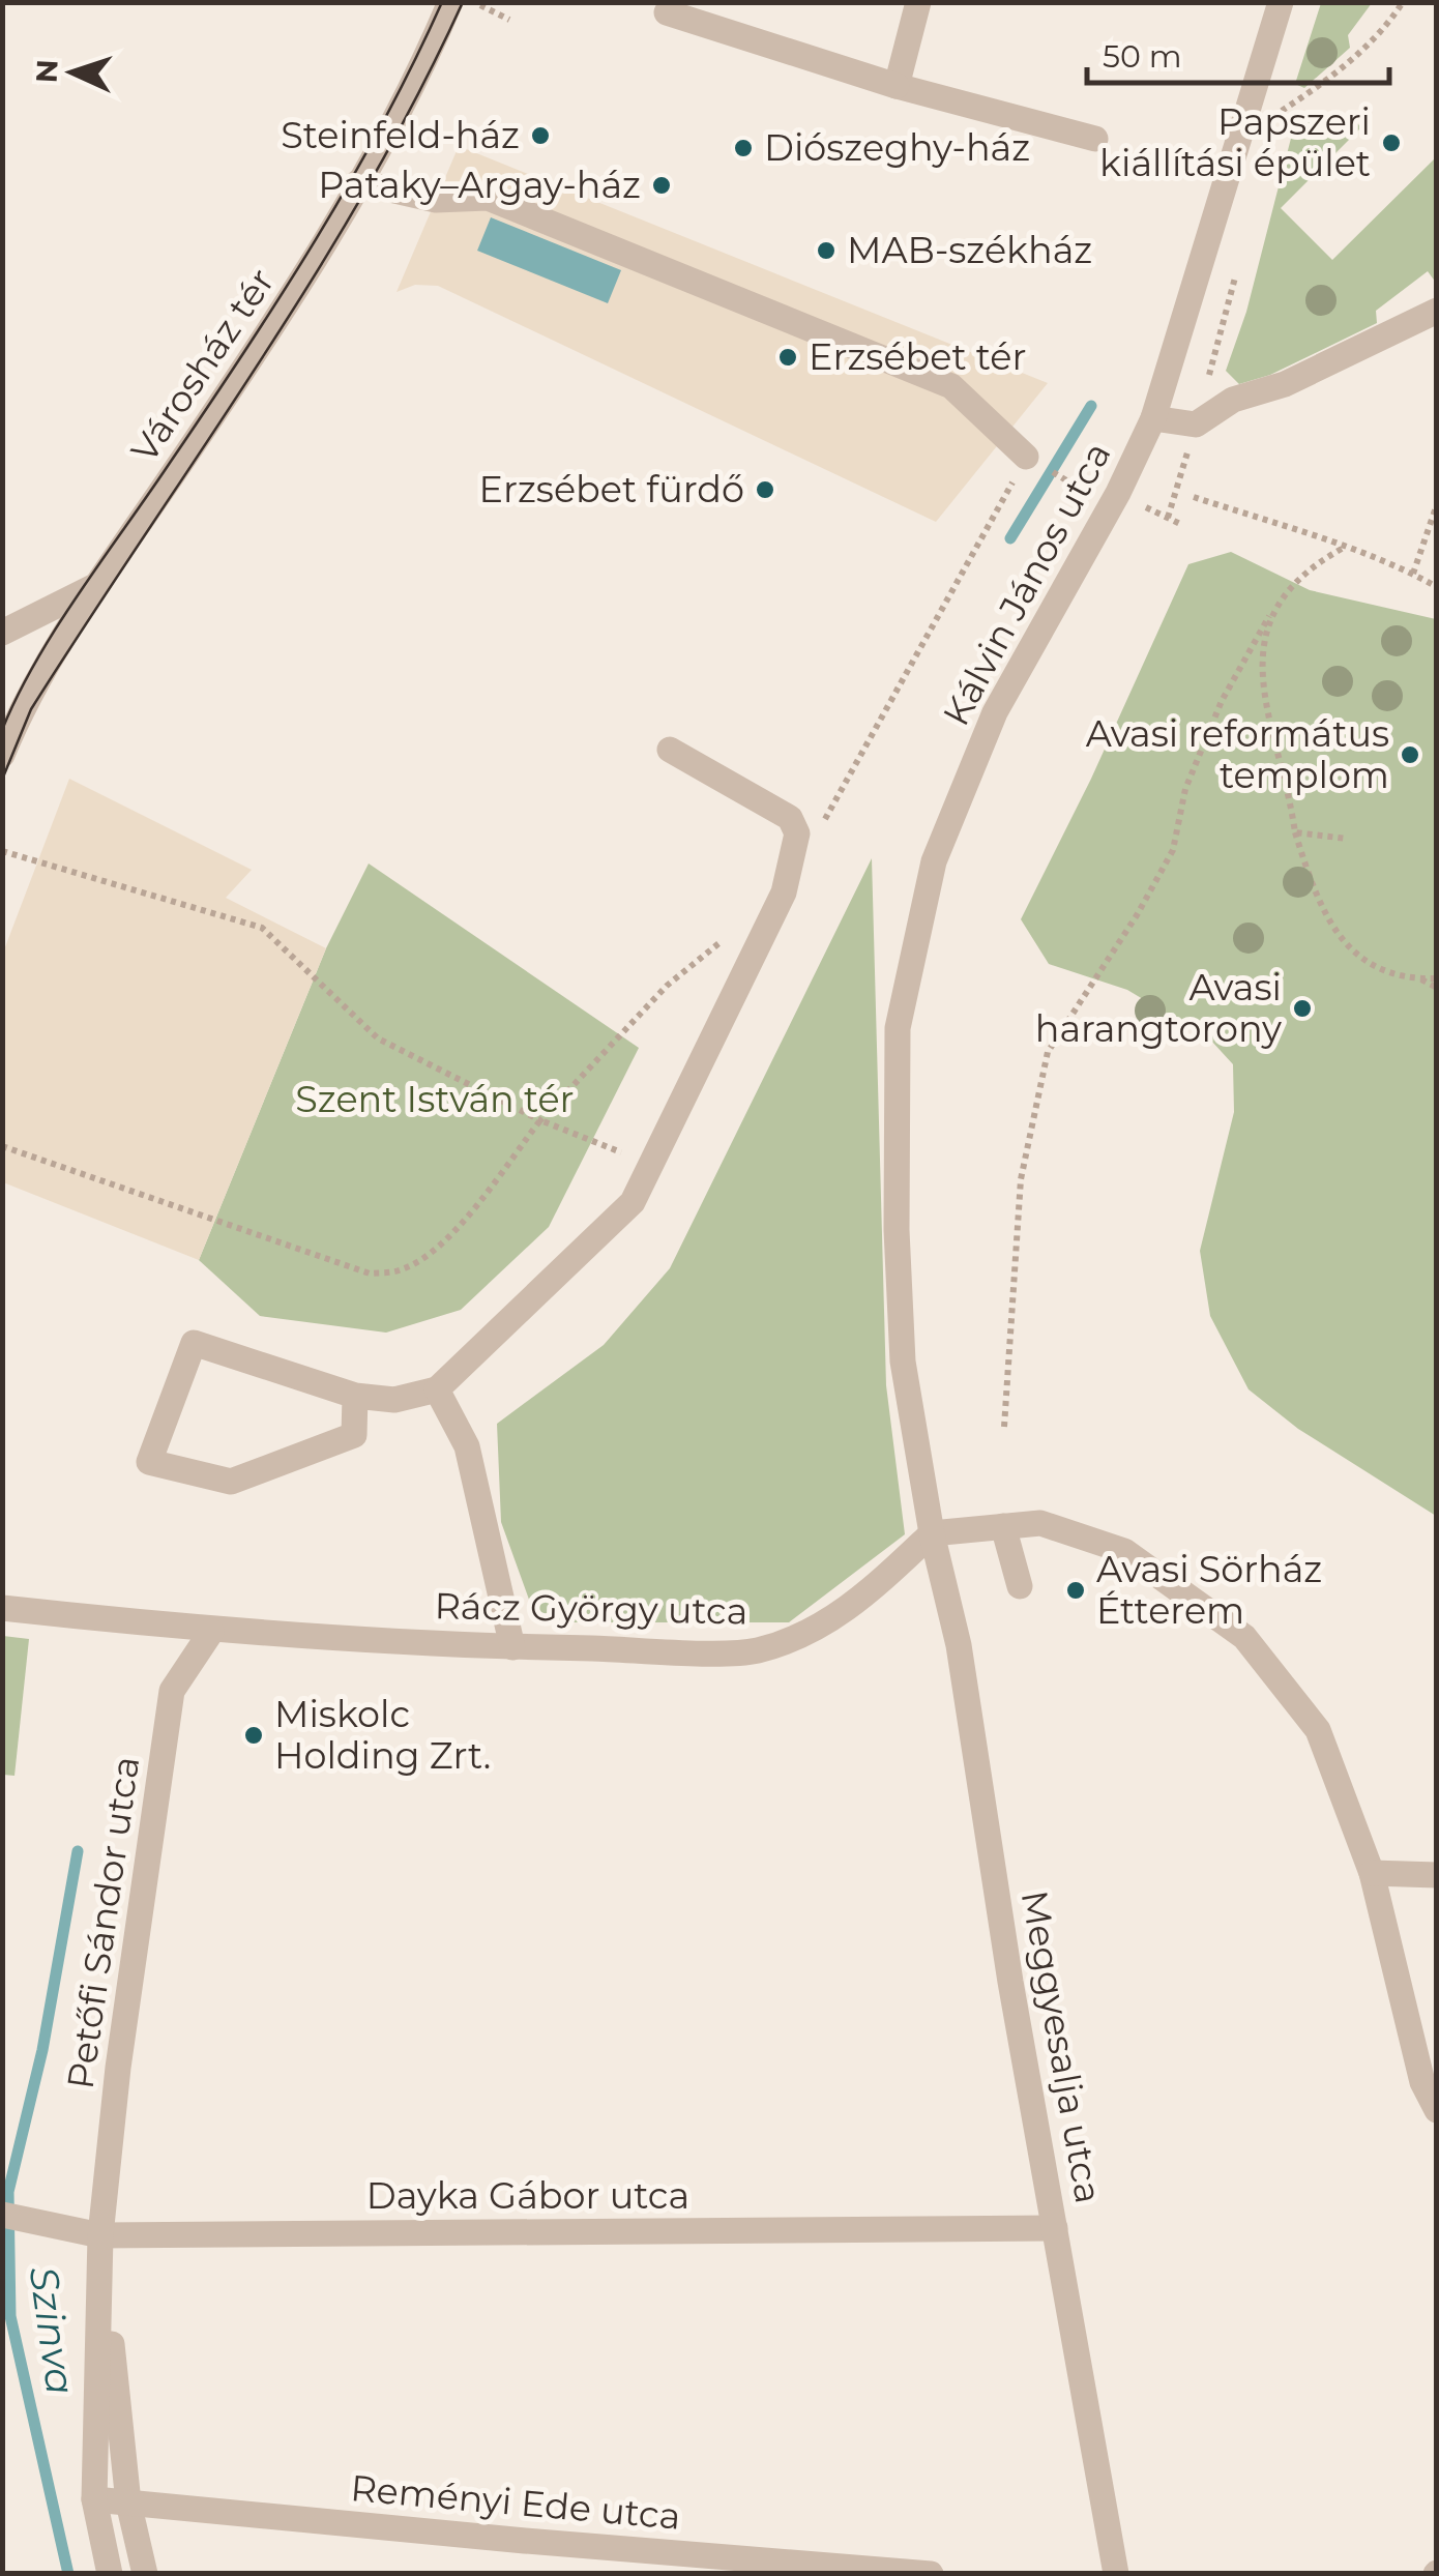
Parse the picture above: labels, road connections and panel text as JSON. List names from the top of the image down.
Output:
{
  "streets": {
    "street": [
      "Városház tér",
      "Kálvin János utca",
      "Rácz György utca",
      "Petőfi Sándor utca",
      "Meggyesalja utca",
      "Dayka Gábor utca",
      "Reményi Ede utca"
    ]
  },
  "crossings": [
    ["Kálvin János utca", "Rácz György utca"],
    ["Kálvin János utca", "Meggyesalja utca"],
    ["Rácz György utca", "Petőfi Sándor utca"],
    ["Rácz György utca", "Meggyesalja utca"],
    ["Petőfi Sándor utca", "Dayka Gábor utca"],
    ["Petőfi Sándor utca", "Reményi Ede utca"],
    ["Meggyesalja utca", "Dayka Gábor utca"]
  ],
  "water": ["Szinva"],
  "parks": ["Szent István tér"],
  "places": [
    "Steinfeld-ház",
    "Papszeri kiállítási épület",
    "Diószeghy-ház",
    "Pataky–Argay-ház",
    "MAB-székház",
    "Erzsébet tér",
    "Erzsébet fürdő",
    "Avasi református templom",
    "Avasi harangtorony",
    "Avasi Sörház Étterem",
    "Miskolc Holding Zrt."
  ],
  "scale_bar": "50 m",
  "north": "left"
}
